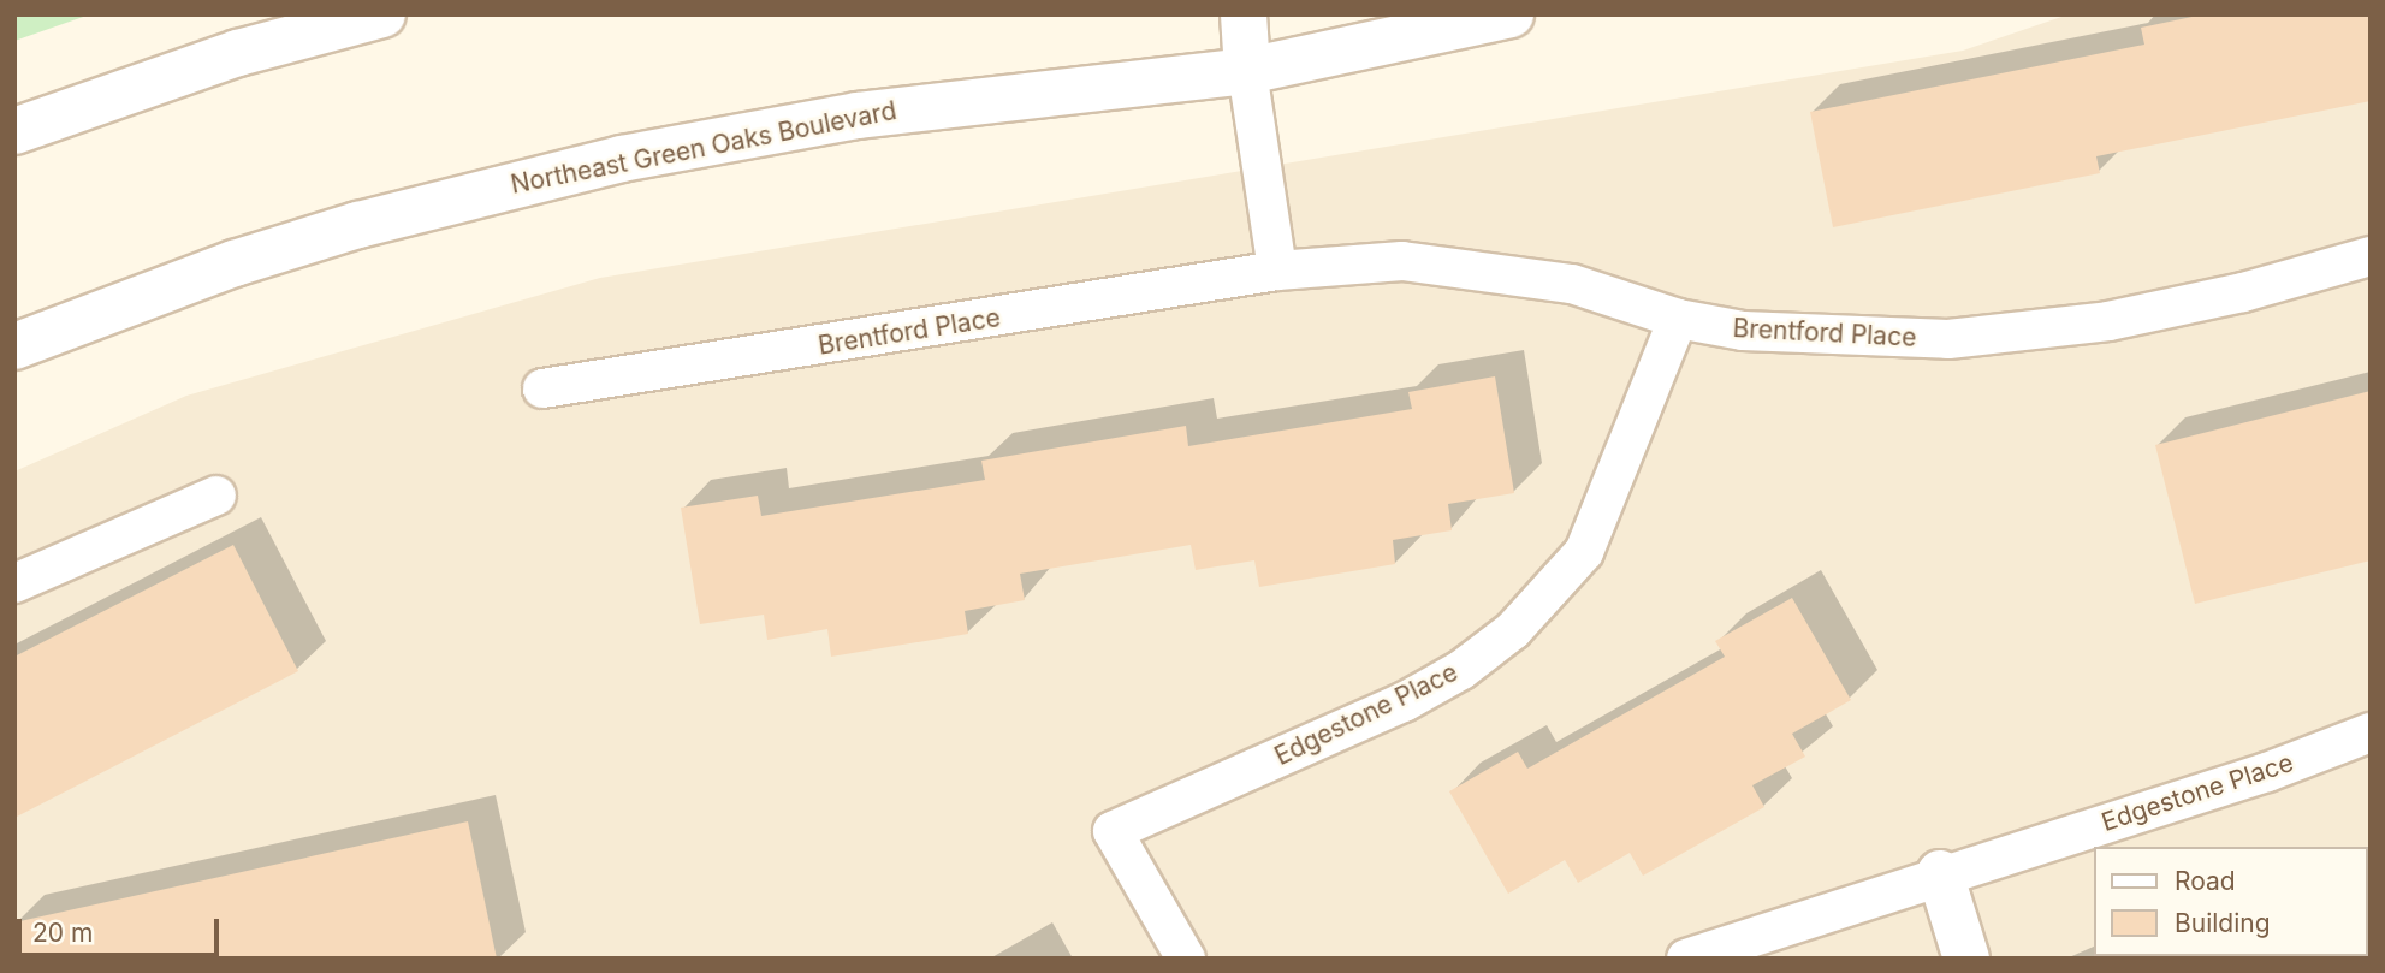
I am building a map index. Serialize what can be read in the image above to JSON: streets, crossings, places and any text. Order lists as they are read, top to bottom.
{
  "streets": {
    "main road": ["Northeast Green Oaks Boulevard"],
    "lane": ["Brentford Place", "Edgestone Place"]
  },
  "crossings": [
    ["Brentford Place", "Edgestone Place"]
  ],
  "legend": ["Road", "Building"],
  "scale_bar": "20 m"
}
